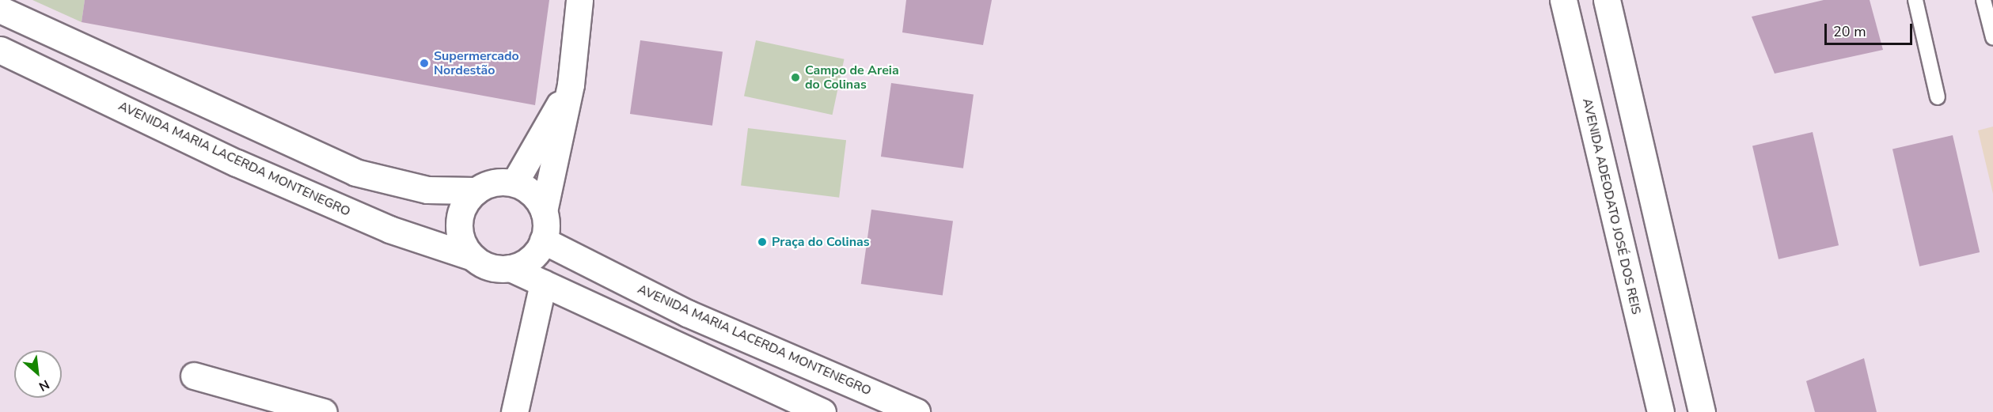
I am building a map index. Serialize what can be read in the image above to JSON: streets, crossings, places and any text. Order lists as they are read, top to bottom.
{
  "streets": {
    "main road": ["AVENIDA MARIA LACERDA MONTENEGRO", "AVENIDA ADEODATO JOSÉ DOS REIS"]
  },
  "places": ["Supermercado Nordestão", "Campo de Areia do Colinas", "Praça do Colinas"],
  "scale_bar": "20 m",
  "north": "bottom right"
}
